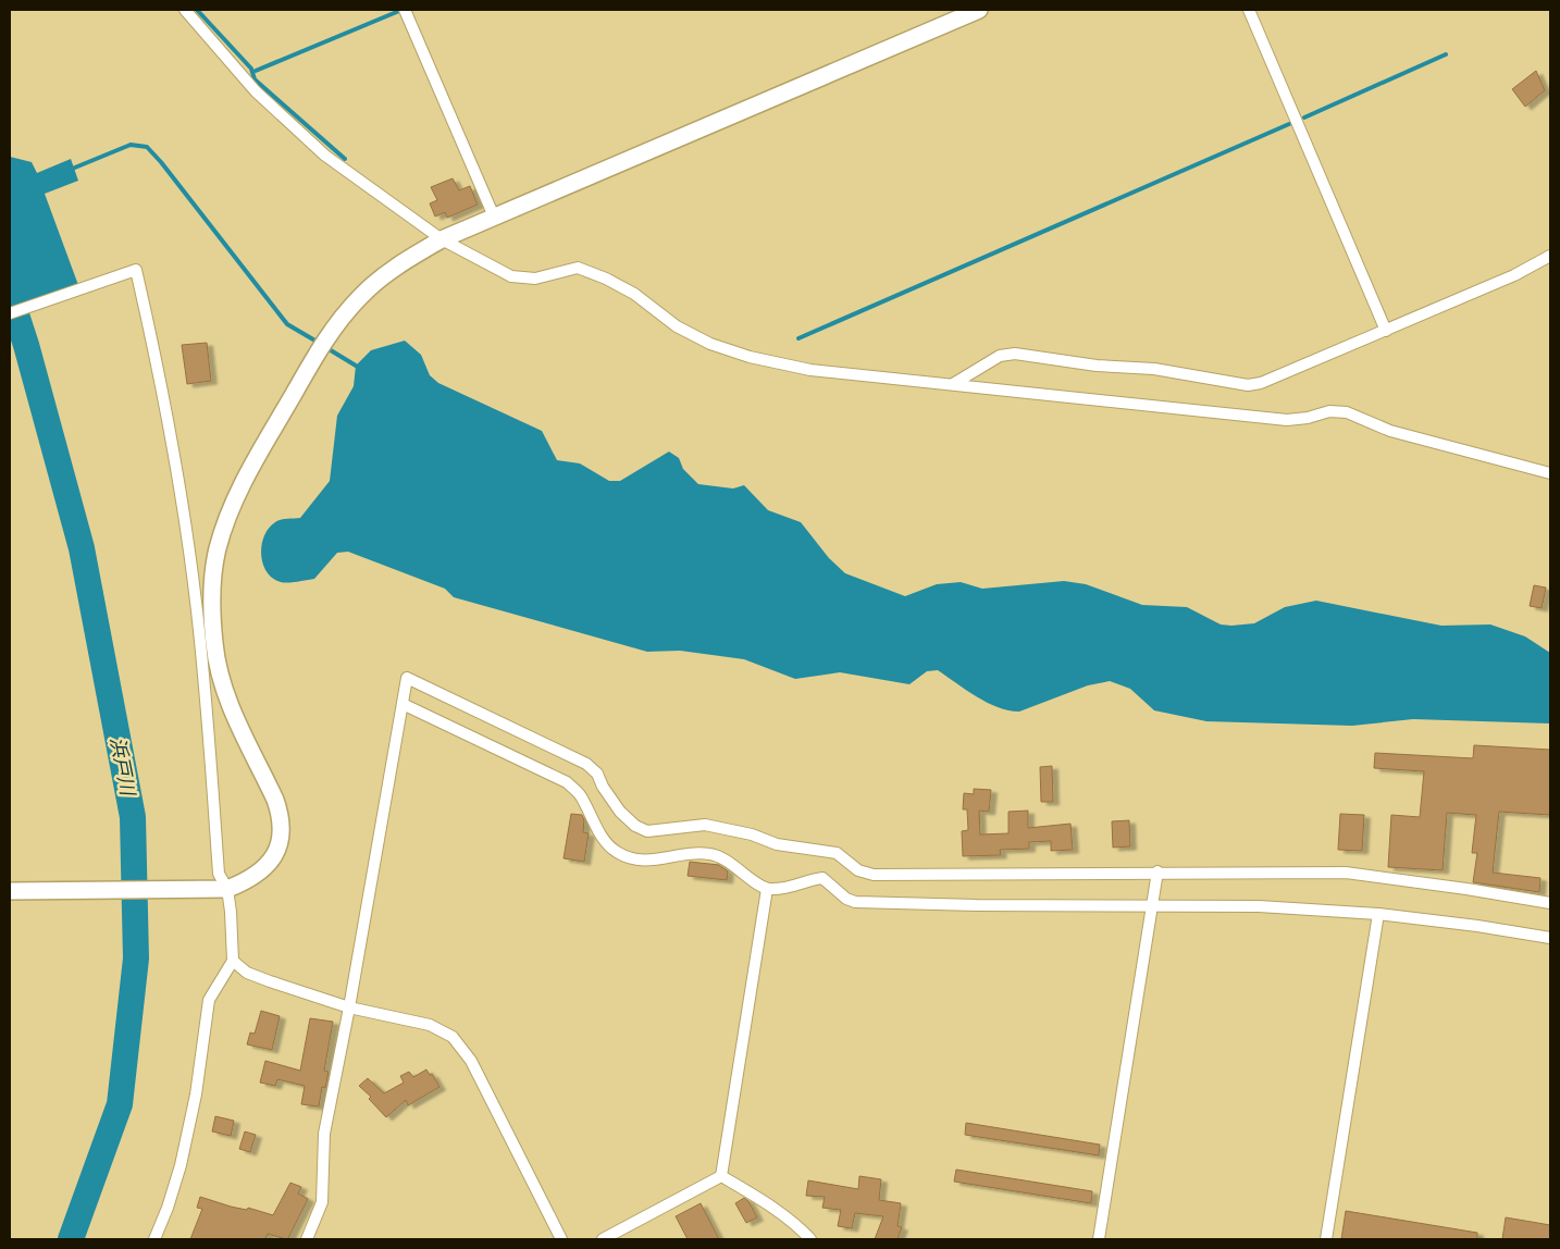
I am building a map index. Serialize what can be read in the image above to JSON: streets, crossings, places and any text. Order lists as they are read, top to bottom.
{
  "water": ["浜戸川"]
}
